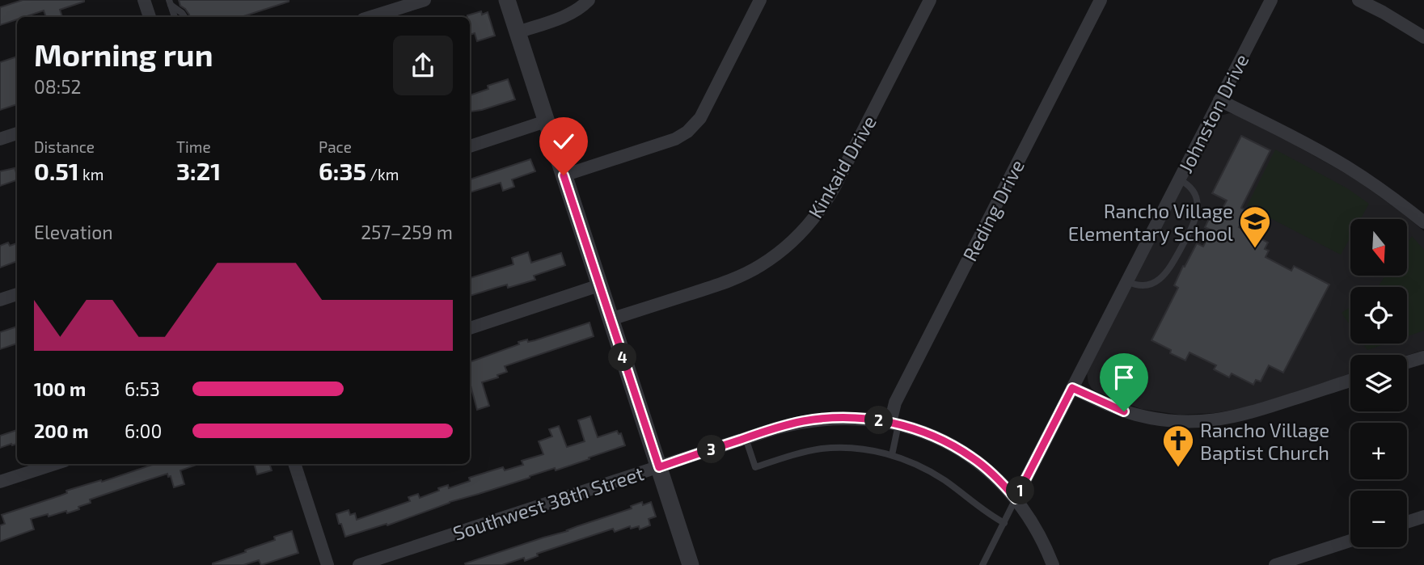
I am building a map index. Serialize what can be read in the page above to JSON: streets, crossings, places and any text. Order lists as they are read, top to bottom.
{
  "streets": {
    "street": [
      "Johnston Drive",
      "Kinkaid Drive",
      "Reding Drive",
      "Southwest 38th Street"
    ]
  },
  "crossings": [
    ["Johnston Drive", "Southwest 38th Street"],
    ["Reding Drive", "Southwest 38th Street"]
  ],
  "places": {
    "school or university": ["Rancho Village Elementary School"],
    "church": ["Rancho Village Baptist Church"]
  },
  "north": "bottom",
  "page": {
    "heading": ["Morning run", "08:52"],
    "stats": [
      ["Distance", "0.51 km"],
      ["Time", "3:21"],
      ["Pace", "6:35 /km"]
    ],
    "chart": ["Elevation", "257–259 m"],
    "map_buttons": ["+", "−"],
    "pins": [
      "4",
      "2",
      "3",
      "1"
    ],
    "list": [
      {
        "name": "100 m",
        "note": "6:53"
      },
      {
        "name": "200 m",
        "note": "6:00"
      }
    ]
  }
}
